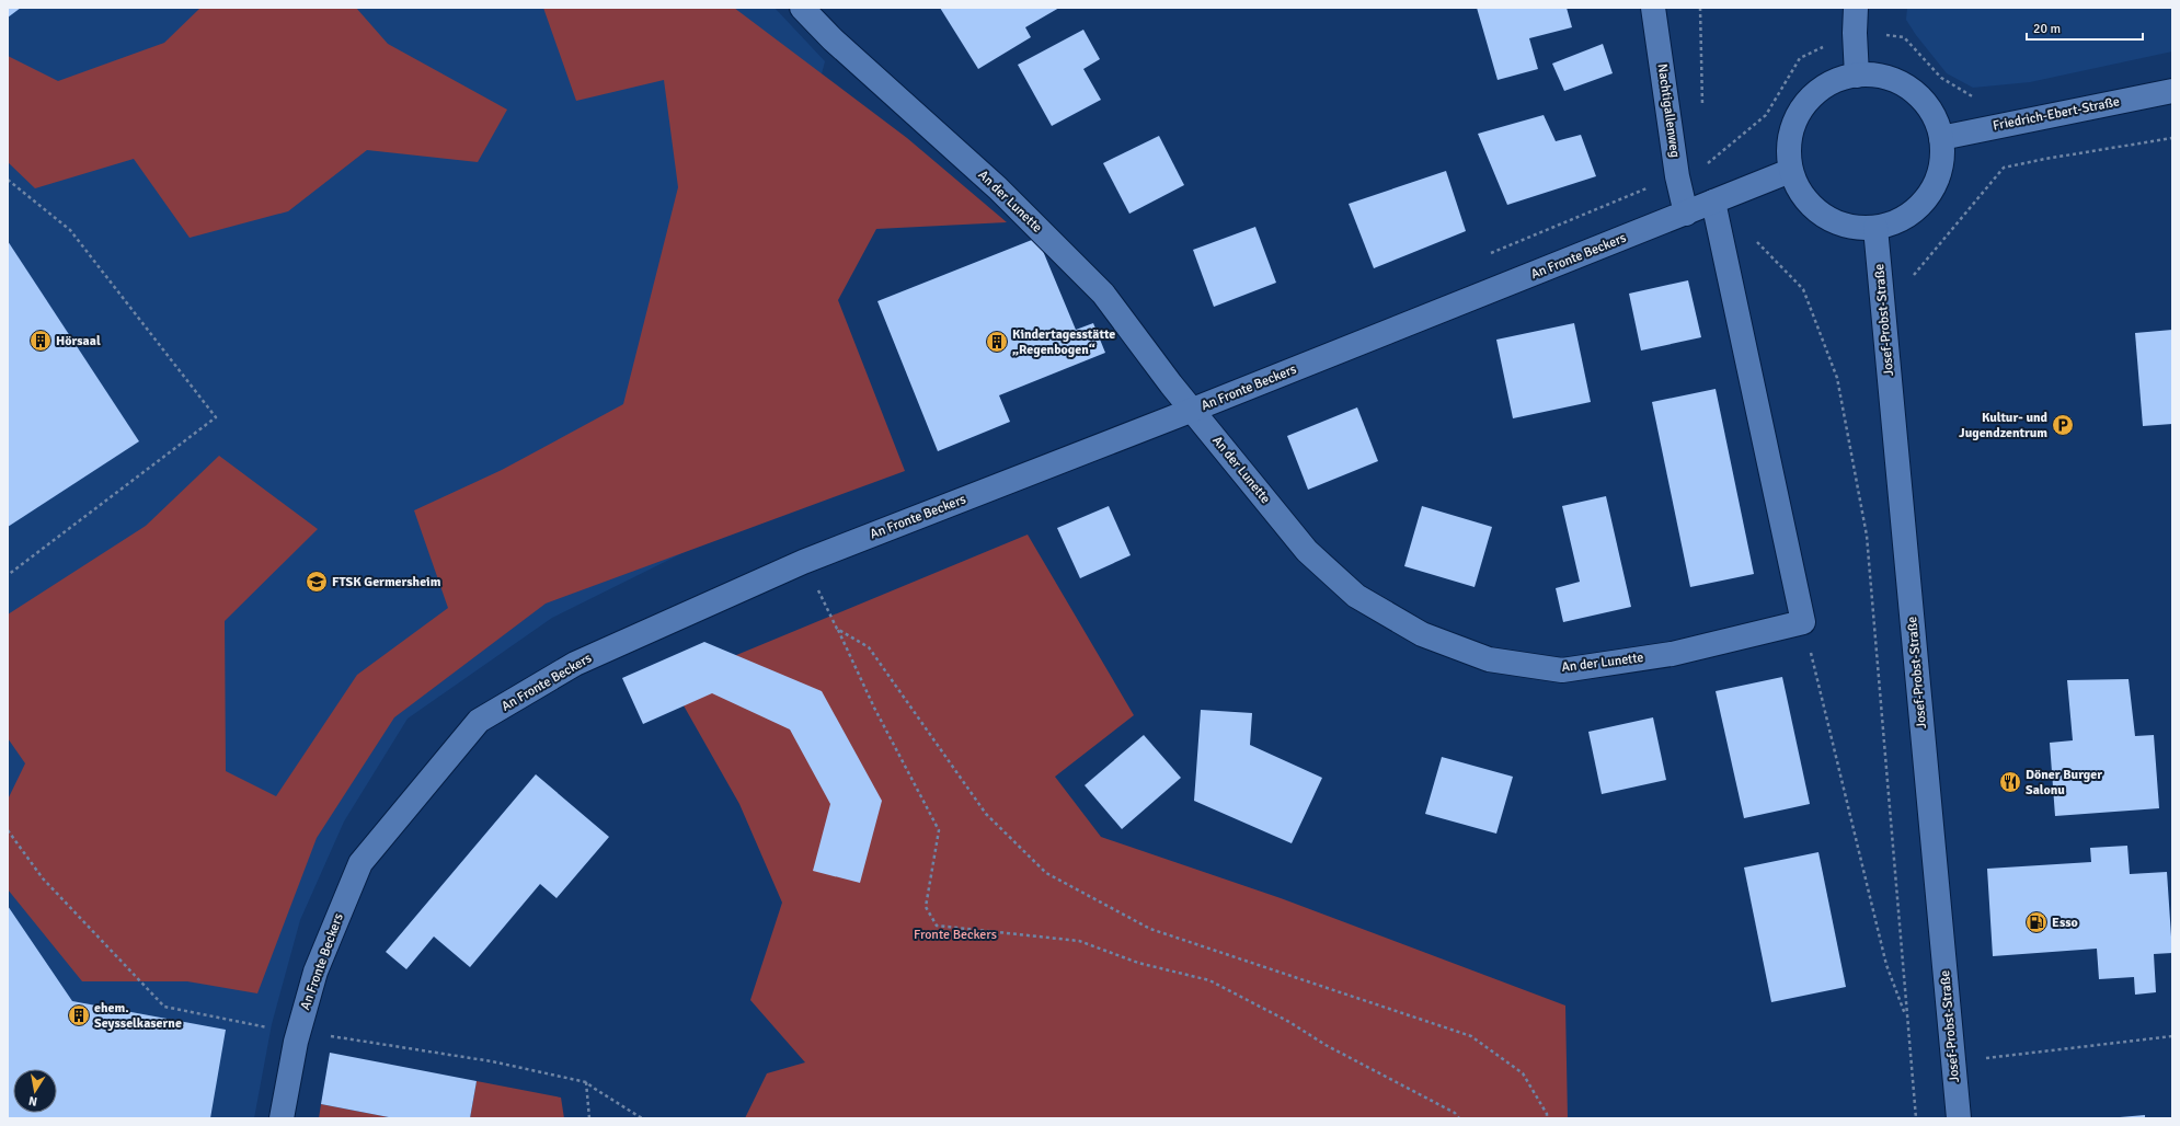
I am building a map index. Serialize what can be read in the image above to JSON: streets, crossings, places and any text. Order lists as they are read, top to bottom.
{
  "streets": {
    "street": [
      "Nachtigallenweg",
      "Friedrich-Ebert-Straße",
      "An der Lunette",
      "An Fronte Beckers",
      "Josef-Probst-Straße"
    ]
  },
  "crossings": [
    ["Nachtigallenweg", "An Fronte Beckers"],
    ["Friedrich-Ebert-Straße", "An Fronte Beckers"],
    ["Friedrich-Ebert-Straße", "Josef-Probst-Straße"],
    ["An der Lunette", "An Fronte Beckers"],
    ["An Fronte Beckers", "Josef-Probst-Straße"]
  ],
  "parks": ["Fronte Beckers"],
  "places": {
    "building": ["Hörsaal", "Kindertagesstätte „Regenbogen“", "ehem. Seysselkaserne"],
    "parking": ["Kultur- und Jugendzentrum"],
    "school or university": ["FTSK Germersheim"],
    "restaurant": ["Döner Burger Salonu"],
    "fuel station": ["Esso"]
  },
  "scale_bar": "20 m",
  "north": "bottom"
}
